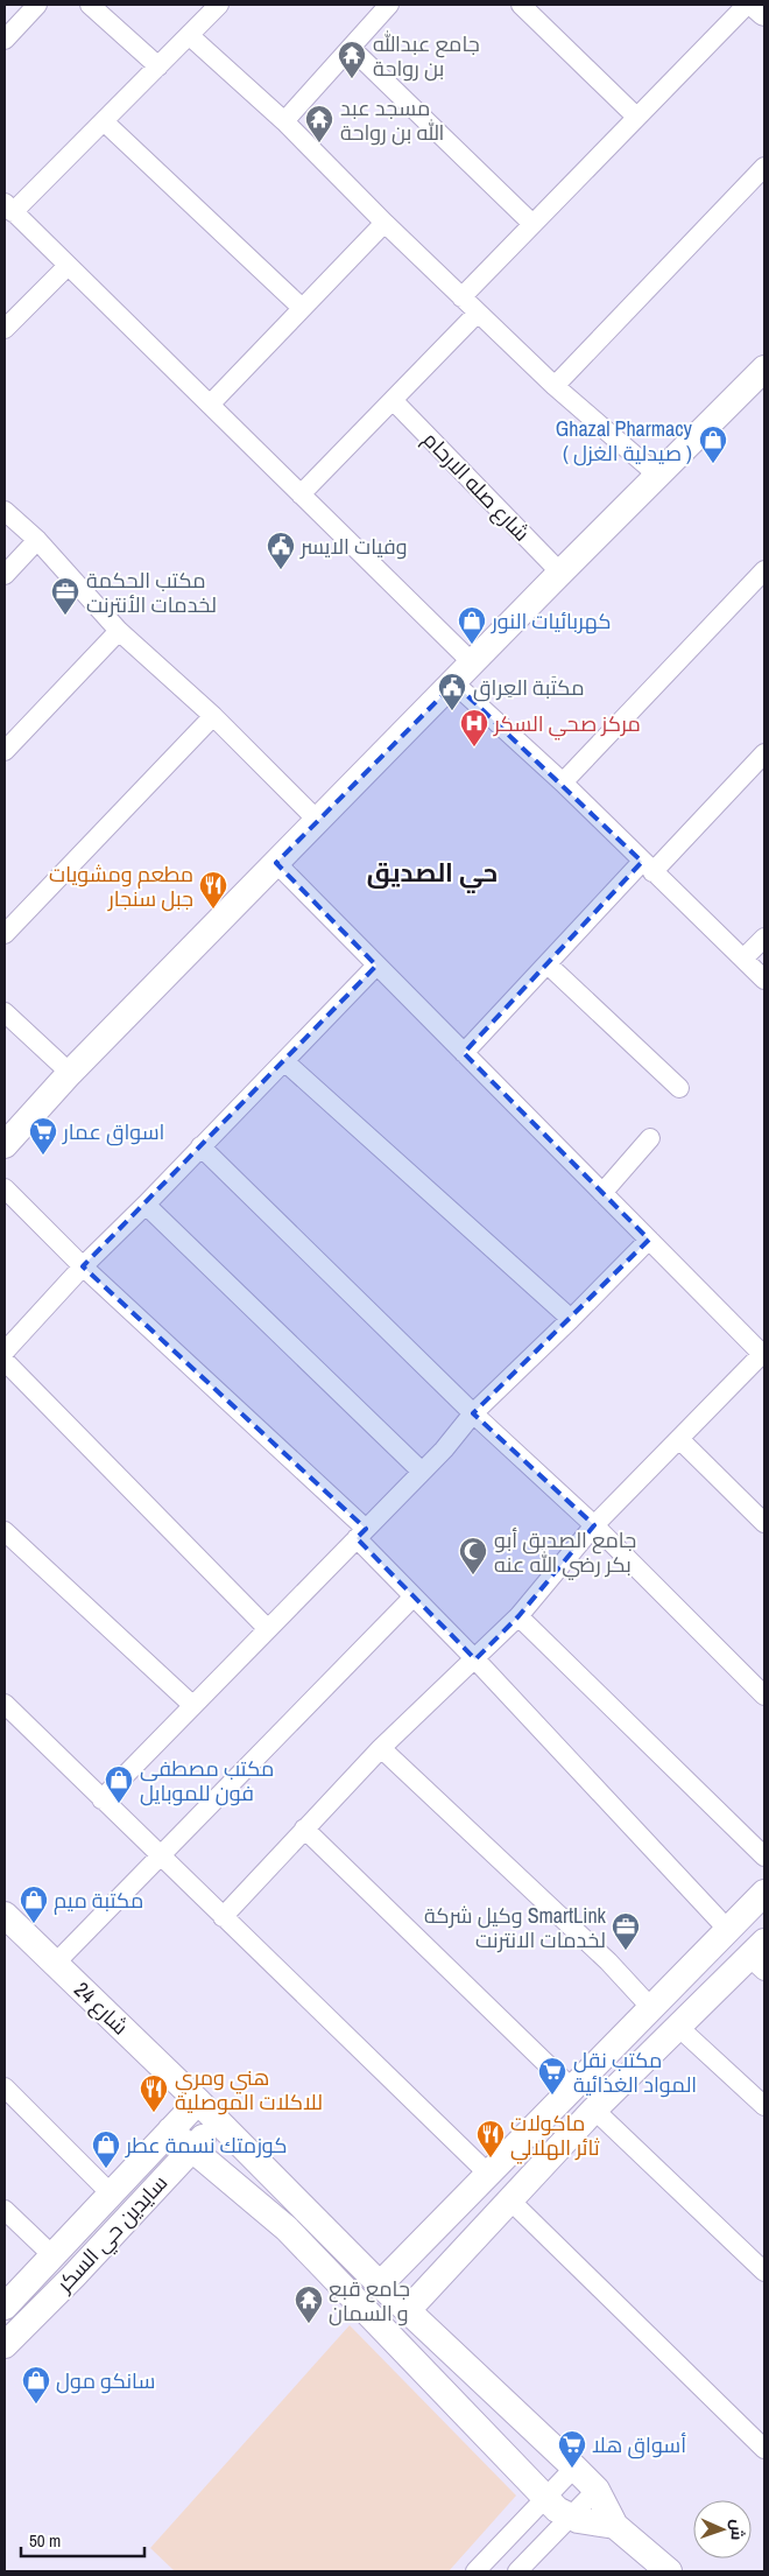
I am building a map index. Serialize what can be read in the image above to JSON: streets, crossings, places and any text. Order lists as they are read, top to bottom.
{
  "streets": {
    "street": ["شارع صله الارحام", "شارع 24", "سايدين حي السكر"]
  },
  "crossings": [
    ["شارع 24", "سايدين حي السكر"]
  ],
  "districts": ["حي الصديق"],
  "places": {
    "temple": ["جامع عبدالله بن رواحة", "مسجد عبد الله بن رواحة", "جامع قبع و السمان"],
    "shop": [
      "Ghazal Pharmacy ( صيدلية الغزل )",
      "كهربائيات النور",
      "مكتب مصطفى فون للموبايل",
      "مكتبة ميم",
      "كوزمتك نسمة عطر",
      "سانكو مول"
    ],
    "public building": ["وفيات الايسر", "مكتَبة العِراق"],
    "office": ["مكتب الحكمة لخدمات الأنترنت", "وكيل شركة SmartLink لخدمات الانترنت"],
    "hospital": ["مركز صحي السكر"],
    "restaurant": ["مطعم ومشويات جبل سنجار", "هني ومري للاكلات الموصلية", "ماكولات ثائر الهلالي"],
    "supermarket": ["اسواق عمار", "مكتب نقل المواد الغذائية", "أسواق هلا"],
    "mosque": ["جامع الصديق أبو بكر رضي الله عنه"]
  },
  "scale_bar": "50 m",
  "north": "right"
}
